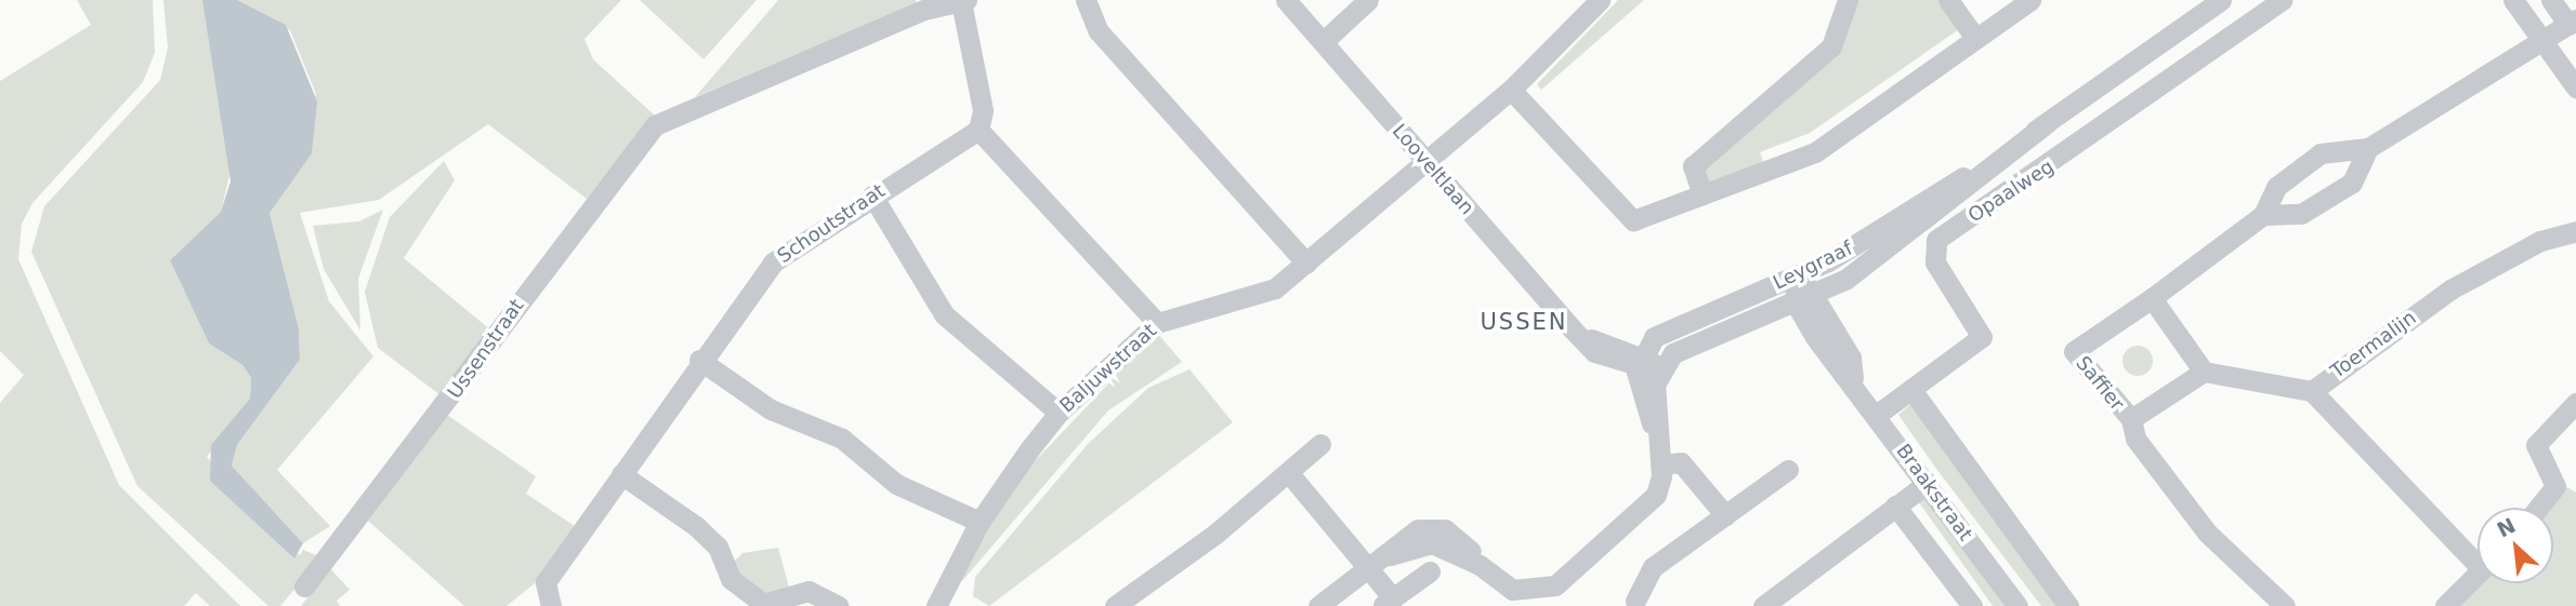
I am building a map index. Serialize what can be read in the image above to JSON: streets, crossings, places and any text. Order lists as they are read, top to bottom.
{
  "streets": {
    "street": [
      "Looveltlaan",
      "Opaalweg",
      "Schoutstraat",
      "Leygraaf",
      "Toermalijn",
      "Ussenstraat",
      "Baljuwstraat",
      "Saffier",
      "Braakstraat"
    ]
  },
  "crossings": [
    ["Looveltlaan", "Leygraaf"],
    ["Looveltlaan", "Baljuwstraat"],
    ["Opaalweg", "Braakstraat"],
    ["Leygraaf", "Braakstraat"]
  ],
  "districts": ["USSEN"],
  "north": "top left"
}
